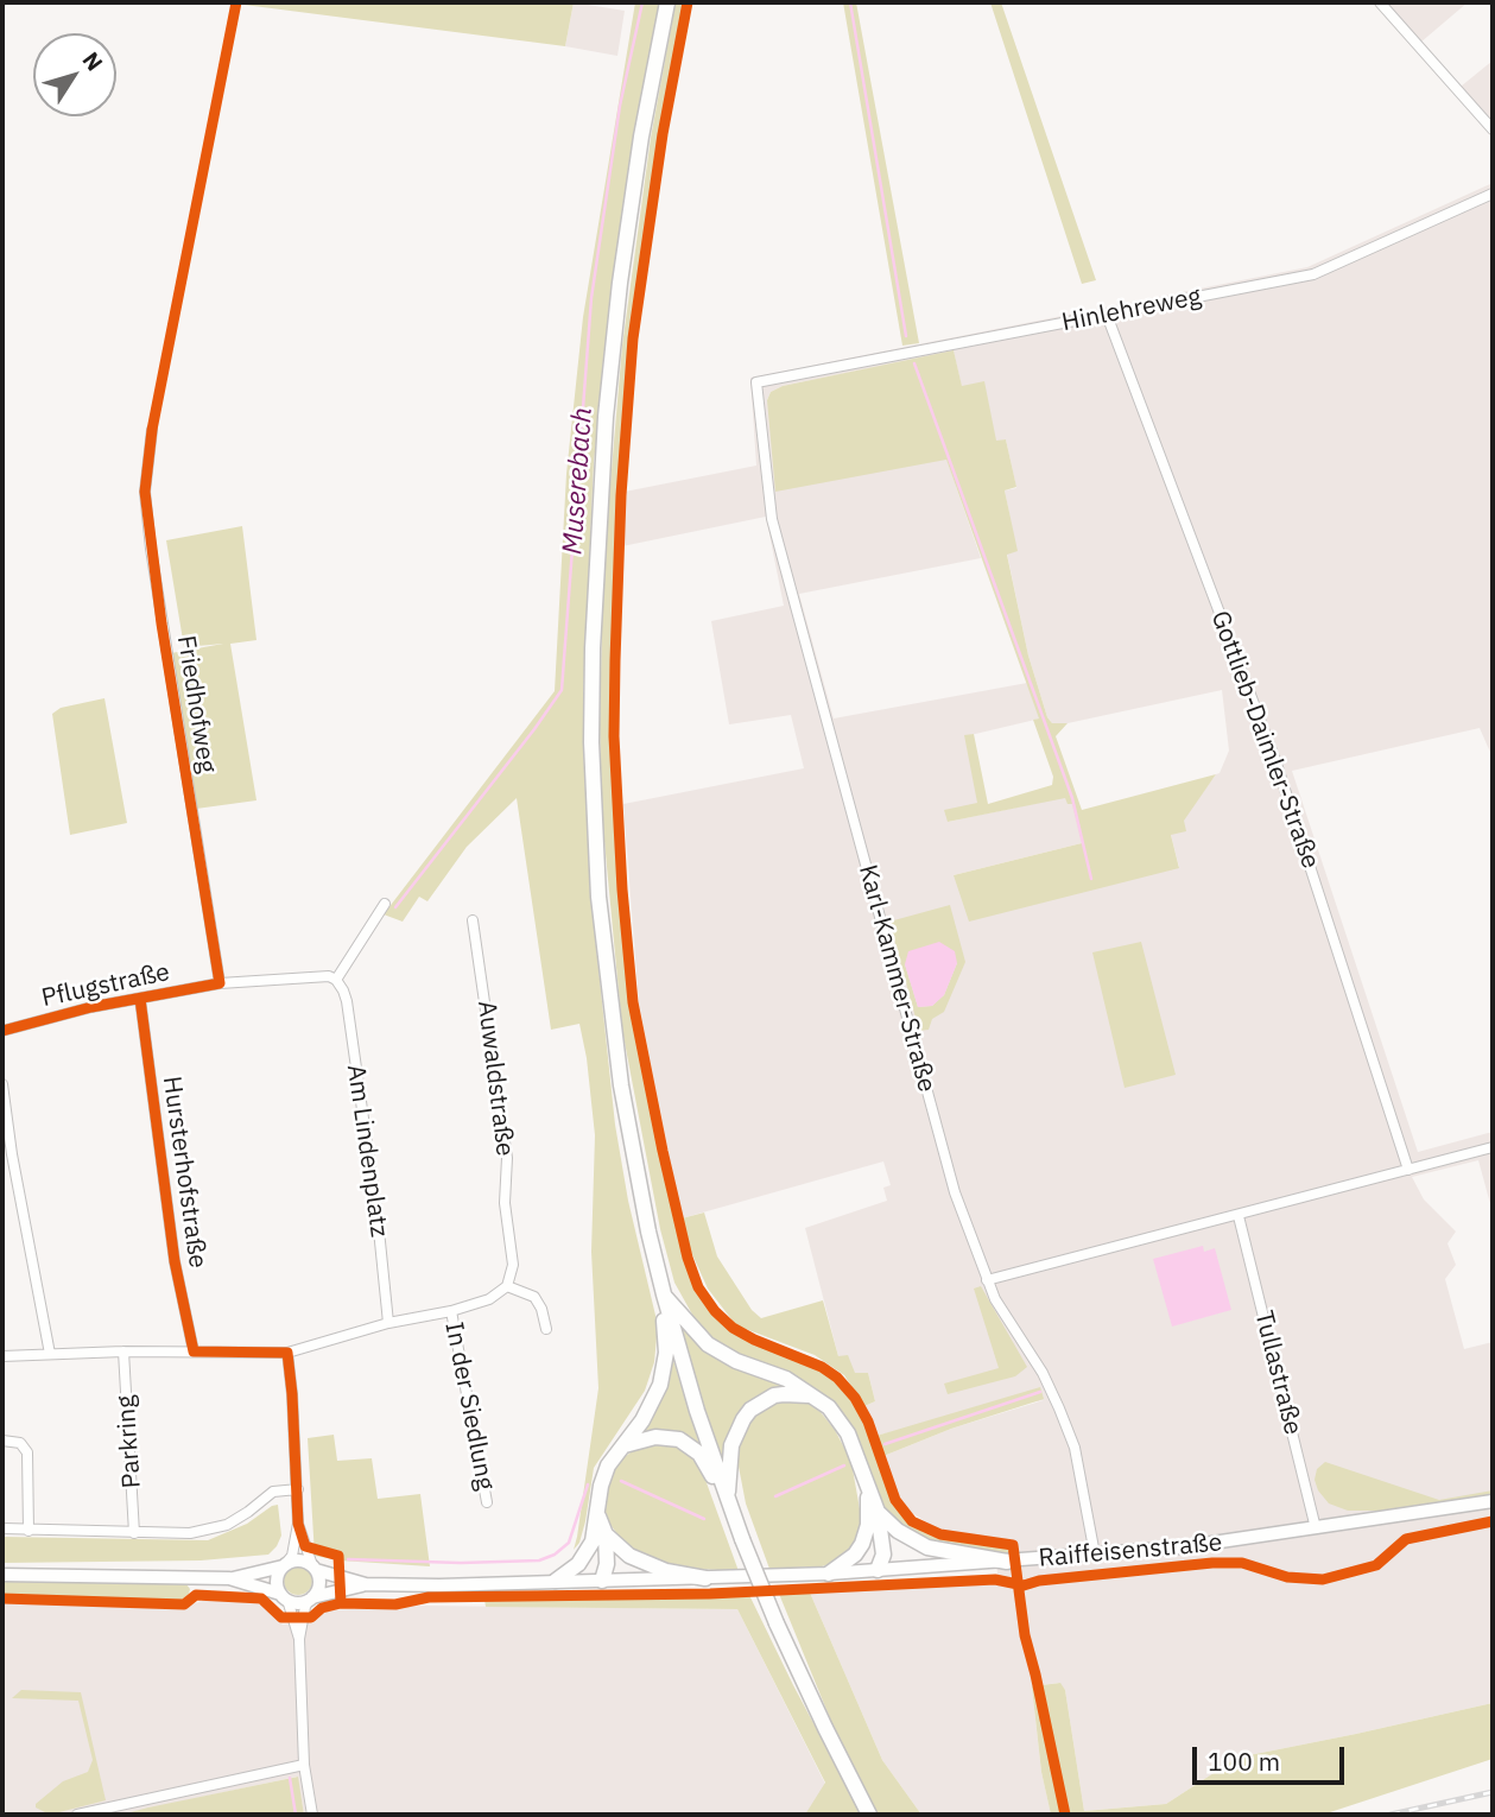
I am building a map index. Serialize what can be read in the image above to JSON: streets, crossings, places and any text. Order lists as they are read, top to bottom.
{
  "streets": {
    "street": [
      "Hinlehreweg",
      "Friedhofweg",
      "Gottlieb-Daimler-Straße",
      "Karl-Kammer-Straße",
      "Pflugstraße",
      "Auwaldstraße",
      "Am Lindenplatz",
      "Hursterhofstraße",
      "Tullastraße",
      "In der Siedlung",
      "Parkring",
      "Raiffeisenstraße"
    ]
  },
  "crossings": [
    ["Hinlehreweg", "Gottlieb-Daimler-Straße"],
    ["Hinlehreweg", "Karl-Kammer-Straße"],
    ["Friedhofweg", "Pflugstraße"],
    ["Karl-Kammer-Straße", "Raiffeisenstraße"],
    ["Pflugstraße", "Am Lindenplatz"],
    ["Pflugstraße", "Hursterhofstraße"],
    ["Tullastraße", "Raiffeisenstraße"]
  ],
  "water": ["Muserebach"],
  "scale_bar": "100 m",
  "north": "top right"
}
